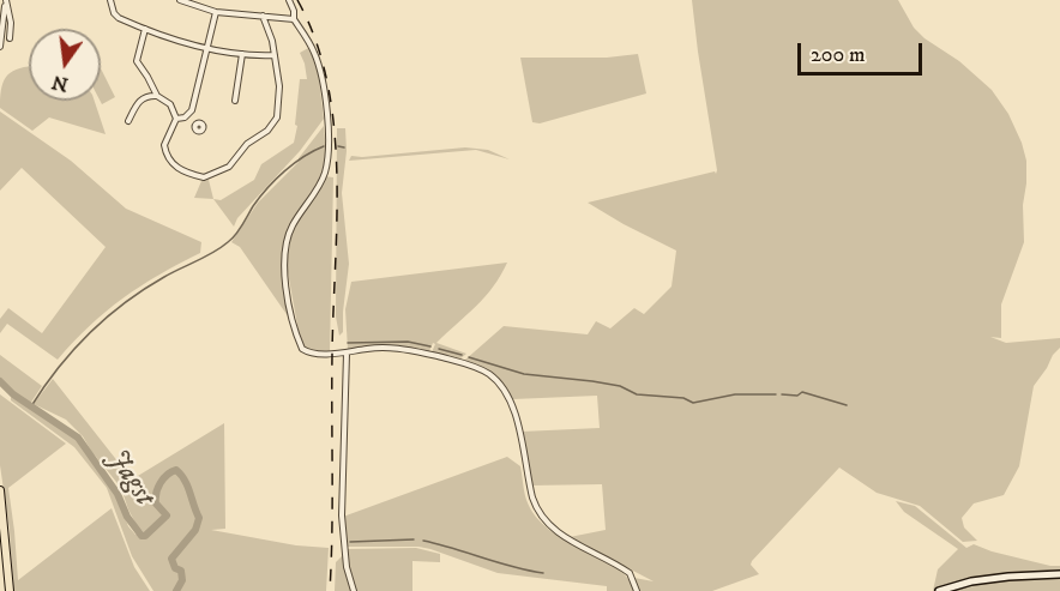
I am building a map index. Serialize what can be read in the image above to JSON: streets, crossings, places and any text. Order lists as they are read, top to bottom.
{
  "water": ["Jagst"],
  "scale_bar": "200 m",
  "north": "bottom"
}
